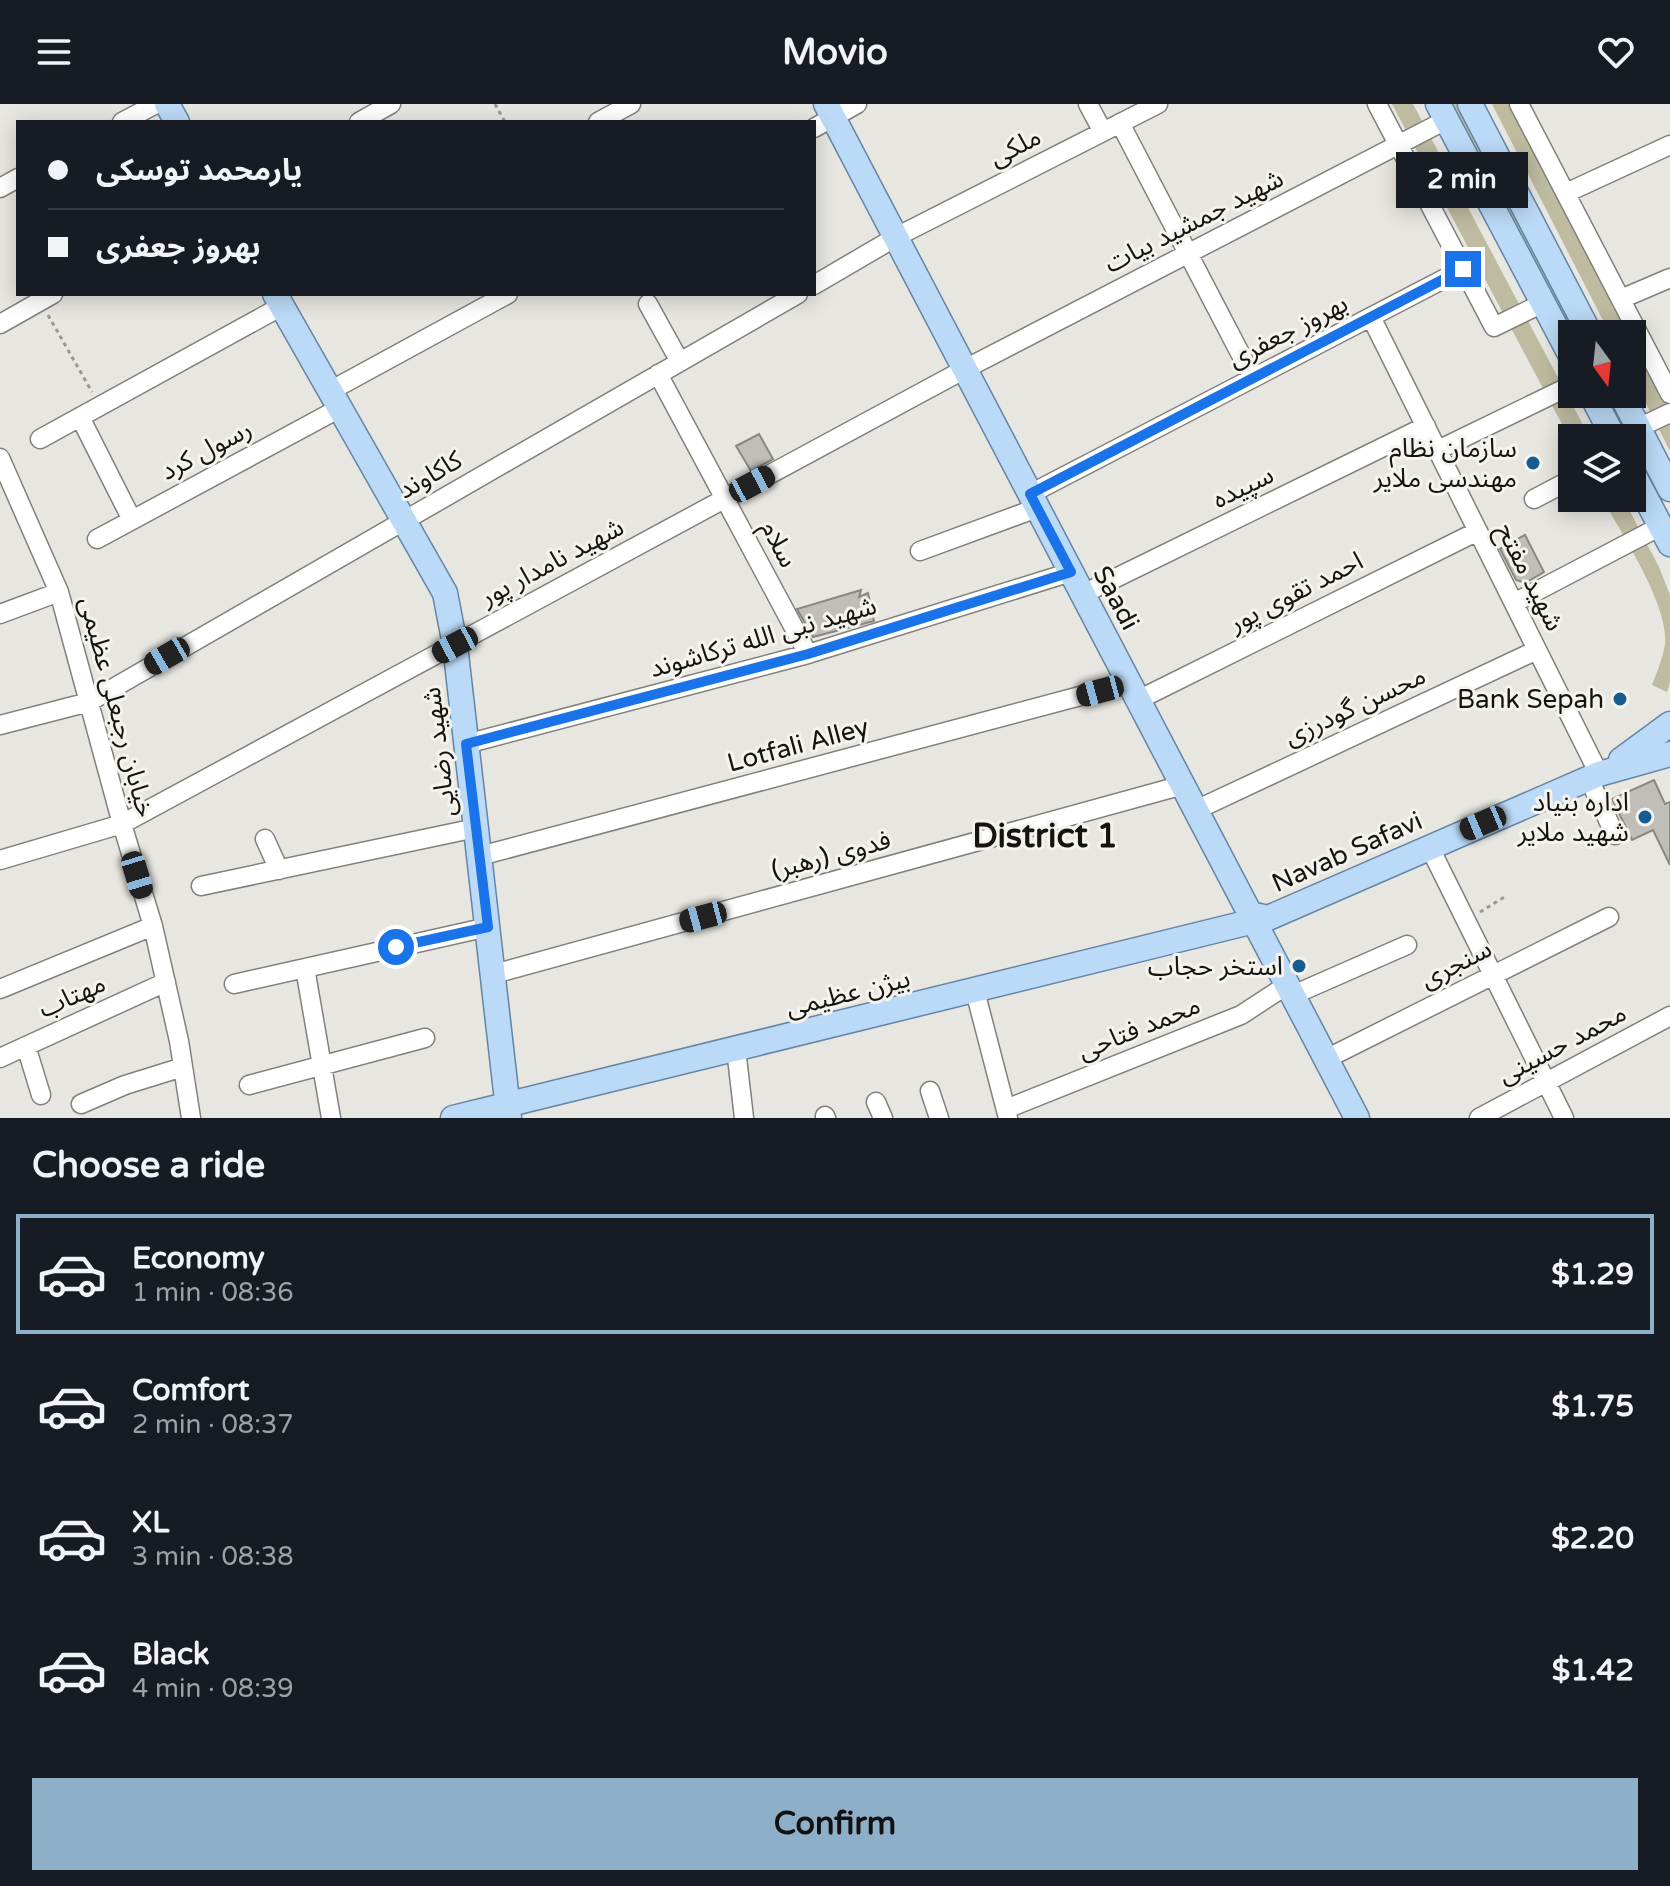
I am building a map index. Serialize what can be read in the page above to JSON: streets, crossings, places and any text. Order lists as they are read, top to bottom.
{
  "streets": {
    "main road": [
      "Saadi",
      "شهید رضایی",
      "Navab Safavi",
      "بیژن عظیمی"
    ],
    "street": [
      "ملکی",
      "شهید جمشید بیات",
      "بهروز جعفری",
      "رسول کرد",
      "کاکاوند",
      "سپیده",
      "سلام",
      "شهید نامدار پور",
      "شهید مفتح",
      "احمد تقوی پور",
      "شهید نبی الله ترکاشوند",
      "محسن گودرزی",
      "خیابان رجبعلی عظیمی",
      "Lotfali Alley",
      "فدوی (رهبر)",
      "سنجری",
      "مهتاب",
      "محمد فتاحی",
      "محمد حسینی"
    ]
  },
  "crossings": [
    ["ملکی", "Saadi"],
    ["شهید جمشید بیات", "شهید نامدار پور"],
    ["شهید جمشید بیات", "Saadi"],
    ["بهروز جعفری", "شهید مفتح"],
    ["بهروز جعفری", "Saadi"],
    ["رسول کرد", "شهید رضایی"],
    ["کاکاوند", "سلام"],
    ["کاکاوند", "خیابان رجبعلی عظیمی"],
    ["کاکاوند", "شهید رضایی"],
    ["سپیده", "شهید مفتح"],
    ["سپیده", "Saadi"],
    ["سپیده", "شهید نبی الله ترکاشوند"],
    ["سلام", "شهید نامدار پور"],
    ["سلام", "شهید نبی الله ترکاشوند"],
    ["شهید نامدار پور", "Saadi"],
    ["شهید نامدار پور", "خیابان رجبعلی عظیمی"],
    ["شهید نامدار پور", "شهید رضایی"],
    ["شهید مفتح", "احمد تقوی پور"],
    ["شهید مفتح", "محسن گودرزی"],
    ["شهید مفتح", "Navab Safavi"],
    ["احمد تقوی پور", "Saadi"],
    ["احمد تقوی پور", "Lotfali Alley"],
    ["Saadi", "شهید نبی الله ترکاشوند"],
    ["Saadi", "محسن گودرزی"],
    ["Saadi", "Lotfali Alley"],
    ["Saadi", "Navab Safavi"],
    ["Saadi", "فدوی (رهبر)"],
    ["Saadi", "سنجری"],
    ["Saadi", "بیژن عظیمی"],
    ["Saadi", "محمد فتاحی"],
    ["شهید نبی الله ترکاشوند", "شهید رضایی"],
    ["خیابان رجبعلی عظیمی", "مهتاب"],
    ["Lotfali Alley", "شهید رضایی"],
    ["شهید رضایی", "فدوی (رهبر)"],
    ["شهید رضایی", "بیژن عظیمی"],
    ["Navab Safavi", "بیژن عظیمی"]
  ],
  "districts": ["District 1"],
  "places": [
    "سازمان نظام مهندسی ملایر",
    "Bank Sepah",
    "اداره بنیاد شهید ملایر",
    "استخر حجاب"
  ],
  "north": "bottom",
  "page": {
    "header": "Movio",
    "banner": ["یارمحمد توسکی", "بهروز جعفری"],
    "bubble": "2 min",
    "heading": "Choose a ride",
    "list": [
      {
        "name": "Economy",
        "note": "1 min · 08:36",
        "value": "$1.29"
      },
      {
        "name": "Comfort",
        "note": "2 min · 08:37",
        "value": "$1.75"
      },
      {
        "name": "XL",
        "note": "3 min · 08:38",
        "value": "$2.20"
      },
      {
        "name": "Black",
        "note": "4 min · 08:39",
        "value": "$1.42"
      }
    ],
    "buttons": "Confirm"
  }
}
